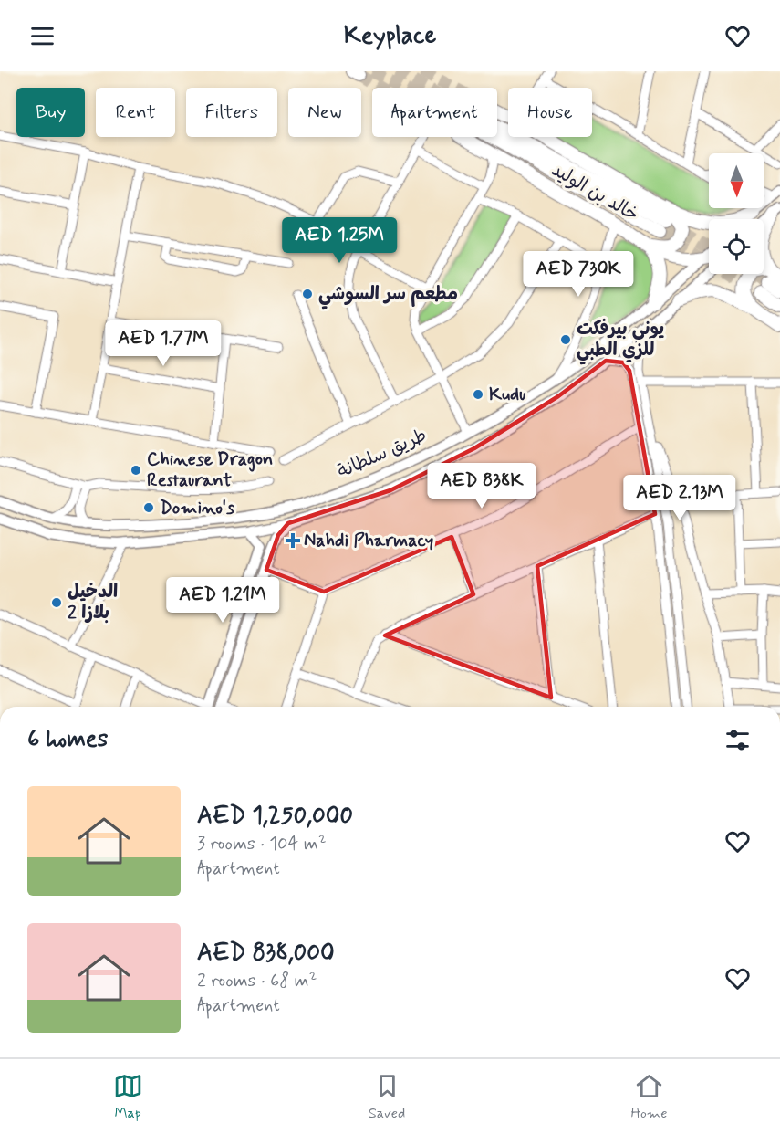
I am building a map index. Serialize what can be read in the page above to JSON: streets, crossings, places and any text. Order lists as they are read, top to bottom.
{
  "streets": {
    "highway": ["خالد بن الوليد"],
    "main road": ["طريق سلطانة"]
  },
  "crossings": [
    ["خالد بن الوليد", "طريق سلطانة"]
  ],
  "places": {
    "other": [
      "مطعم سر السوشي",
      "يوني بيرفكت للزي الطبي",
      "Kudu",
      "Chinese Dragon Restaurant",
      "Domino's",
      "الدخیل بلازا 2"
    ],
    "health": ["Nahdi Pharmacy"]
  },
  "north": "bottom",
  "page": {
    "header": "Keyplace",
    "chip": [
      "Buy",
      "Rent",
      "Filters",
      "New",
      "Apartment",
      "House"
    ],
    "price": [
      "AED 1.25M",
      "AED 730K",
      "AED 1.77M",
      "AED 838K",
      "AED 2.13M",
      "AED 1.21M"
    ],
    "heading": "6 homes",
    "list": [
      {
        "name": "AED 1,250,000",
        "note": "3 rooms · 104 m² · Apartment"
      },
      {
        "name": "AED 838,000",
        "note": "2 rooms · 68 m² · Apartment"
      }
    ],
    "tabs": ["Map", "Saved", "Home"]
  }
}
